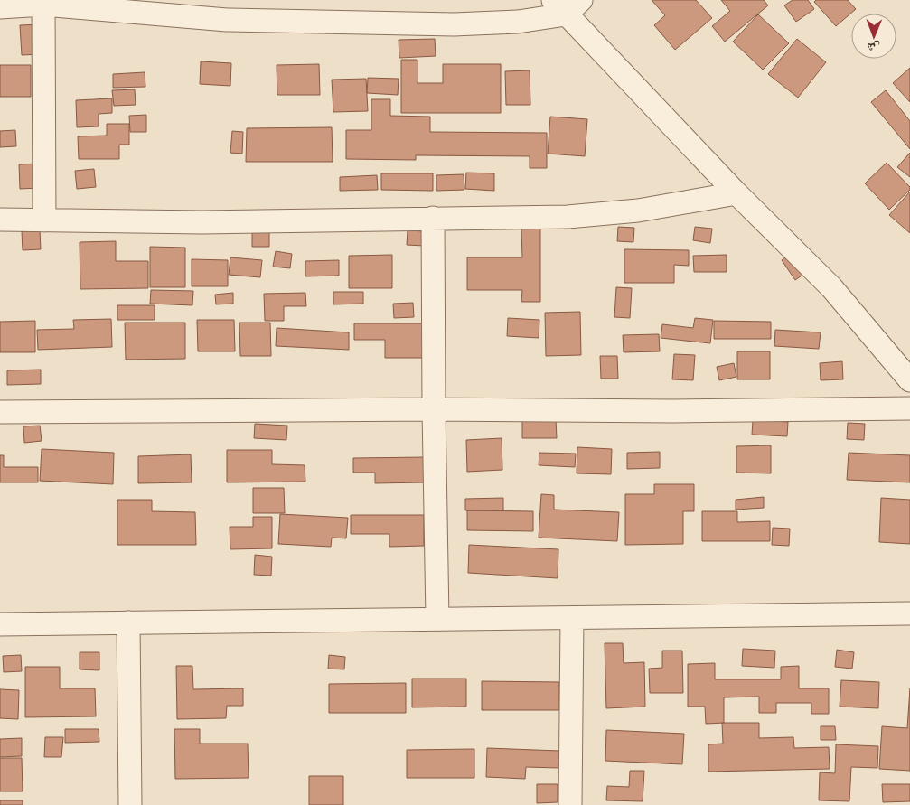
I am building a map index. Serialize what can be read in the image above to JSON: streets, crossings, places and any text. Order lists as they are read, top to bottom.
{
  "north": "bottom"
}
